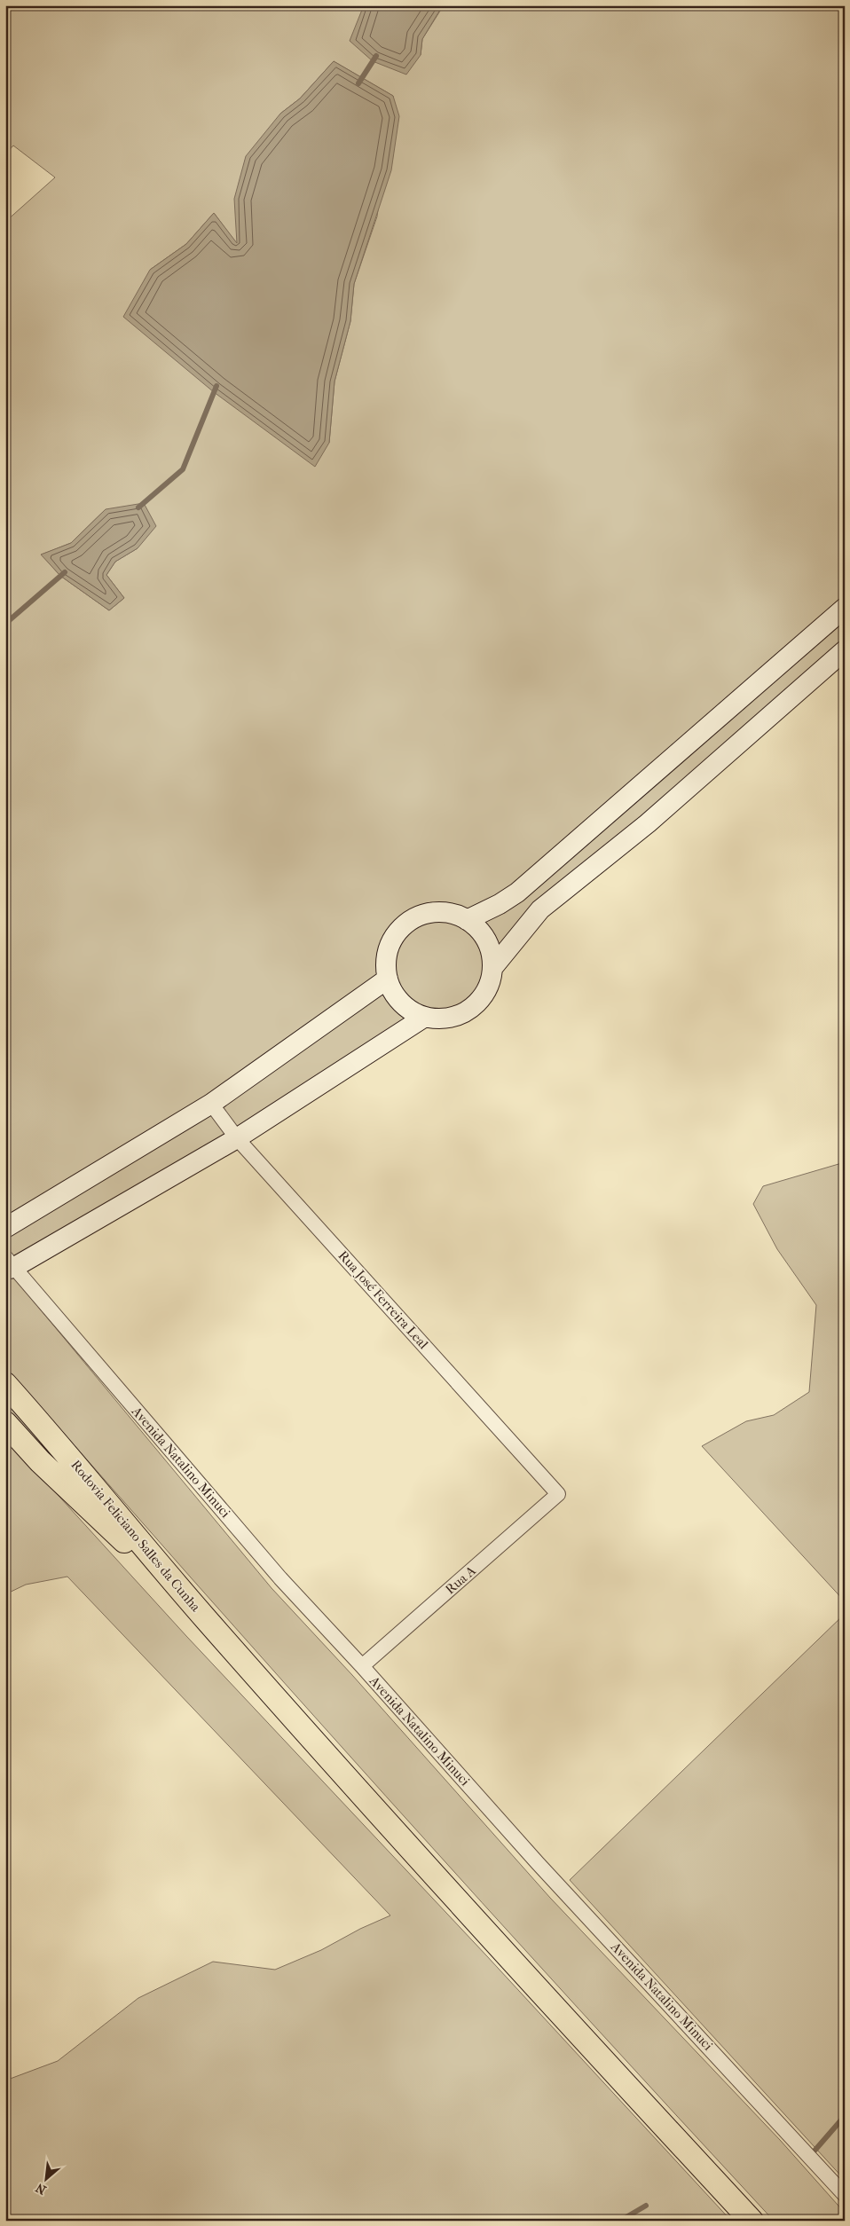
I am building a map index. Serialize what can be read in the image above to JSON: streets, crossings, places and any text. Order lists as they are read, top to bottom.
{
  "streets": {
    "main road": ["Rodovia Feliciano Salles da Cunha"],
    "street": ["Rua José Ferreira Leal", "Avenida Natalino Minuci", "Rua A"]
  },
  "crossings": [
    ["Rua José Ferreira Leal", "Rua A"],
    ["Avenida Natalino Minuci", "Rua A"]
  ],
  "north": "bottom left"
}
